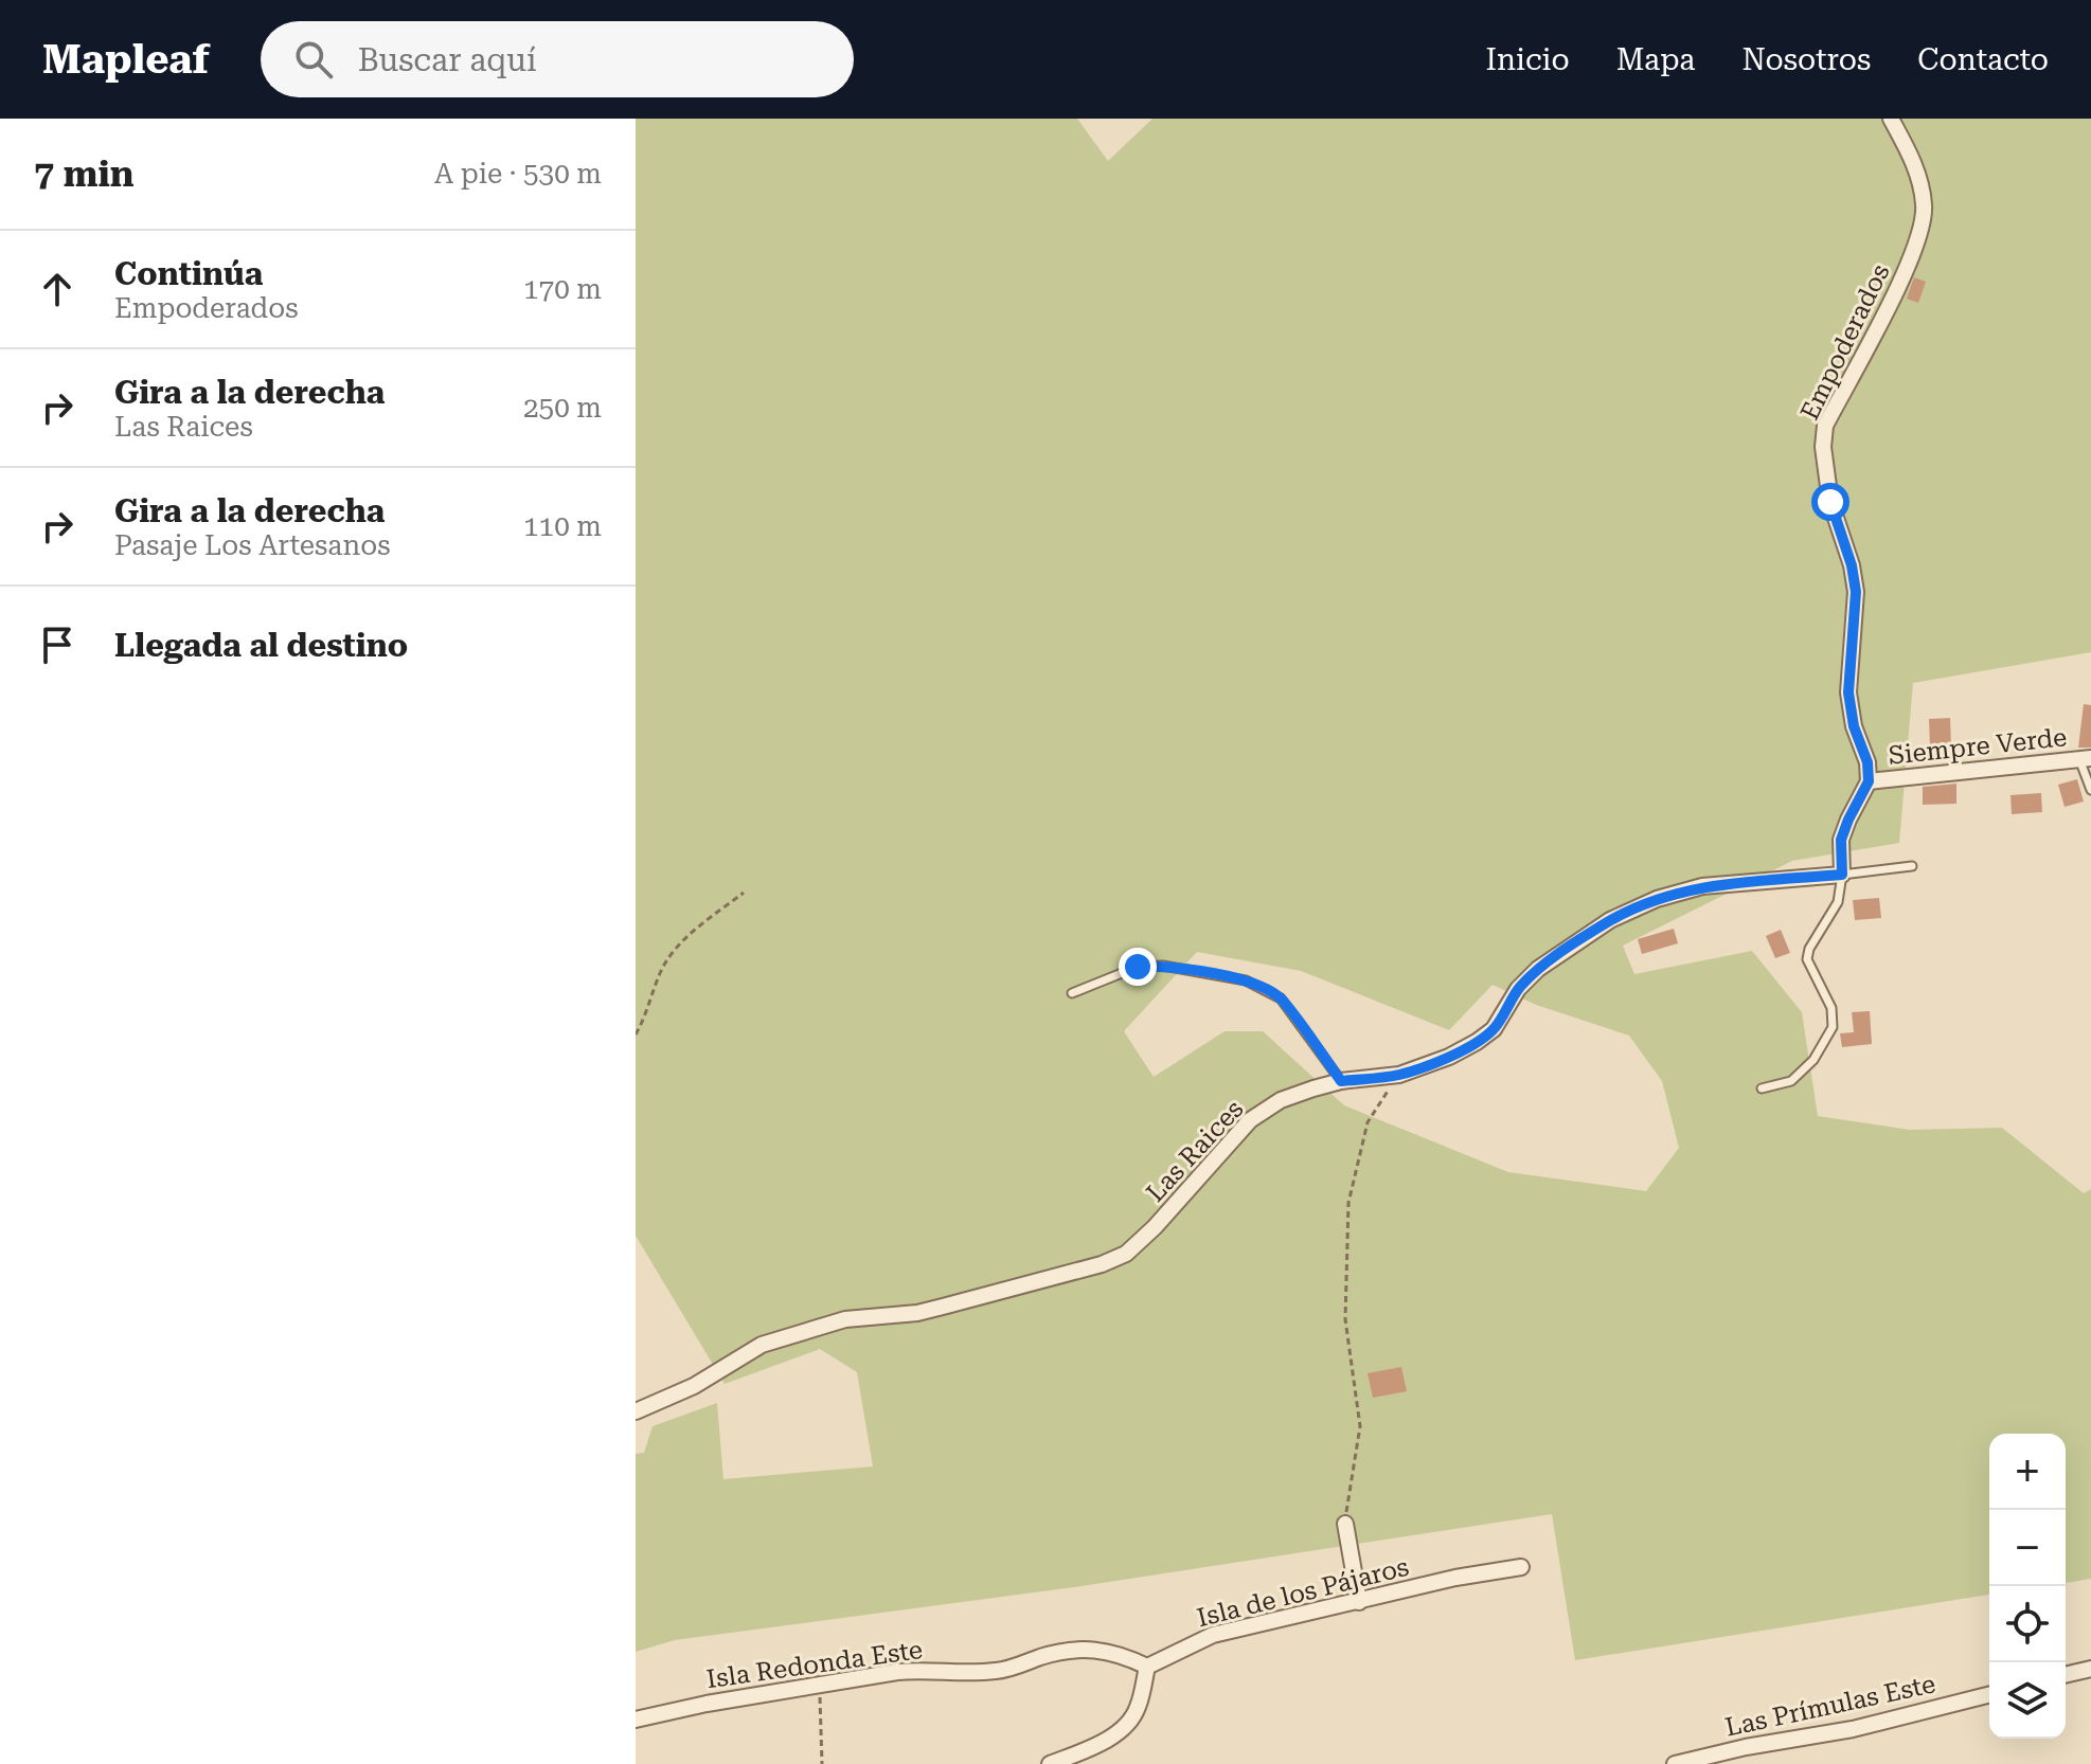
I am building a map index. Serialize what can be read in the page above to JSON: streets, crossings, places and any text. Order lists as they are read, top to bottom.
{
  "streets": {
    "street": [
      "Empoderados",
      "Siempre Verde",
      "Las Raices",
      "Isla de los Pájaros",
      "Isla Redonda Este",
      "Las Prímulas Este"
    ]
  },
  "crossings": [
    ["Empoderados", "Siempre Verde"],
    ["Isla de los Pájaros", "Isla Redonda Este"]
  ],
  "page": {
    "header": "Mapleaf",
    "search": "Buscar aquí",
    "nav": [
      "Inicio",
      "Mapa",
      "Nosotros",
      "Contacto"
    ],
    "heading": ["7 min", "A pie · 530 m"],
    "list": [
      ["Continúa", "Empoderados", "170 m"],
      ["Gira a la derecha", "Las Raices", "250 m"],
      ["Gira a la derecha", "Pasaje Los Artesanos", "110 m"],
      "Llegada al destino"
    ],
    "map_buttons": ["+", "−"]
  }
}
